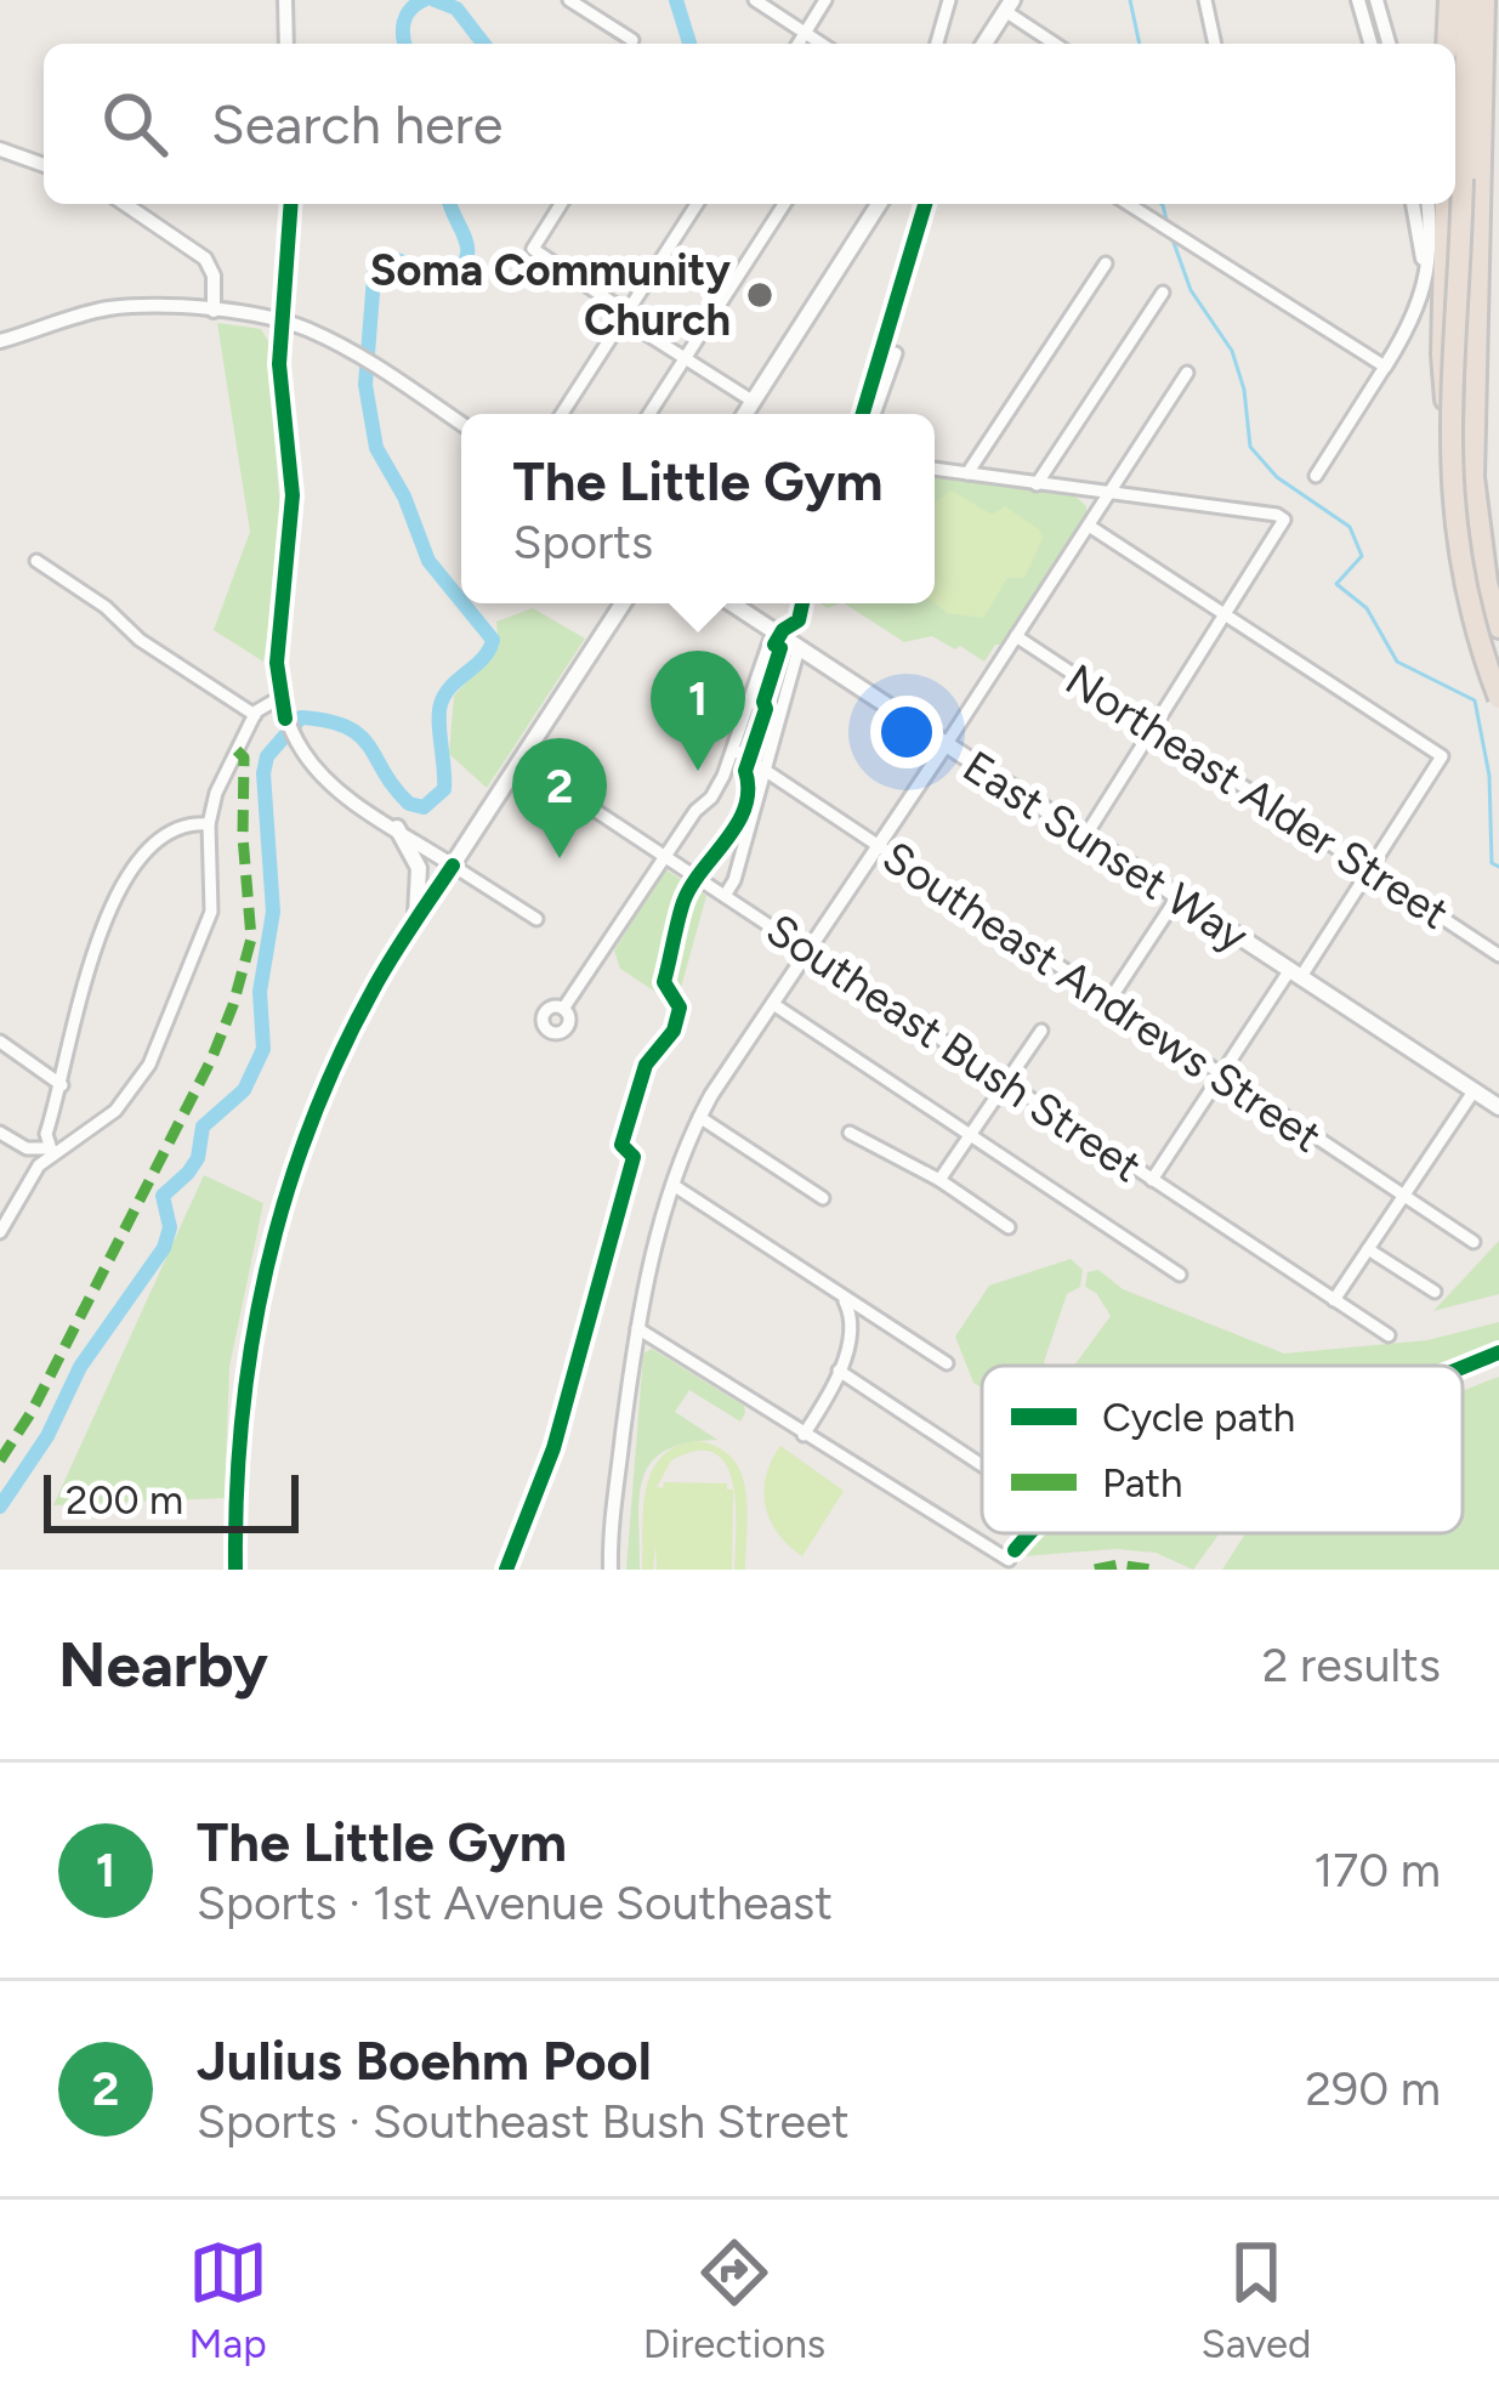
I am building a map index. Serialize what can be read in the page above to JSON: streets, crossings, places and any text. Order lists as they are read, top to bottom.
{
  "streets": {
    "main road": ["East Sunset Way"],
    "street": ["Northeast Alder Street", "Southeast Andrews Street", "Southeast Bush Street"]
  },
  "places": ["Soma Community Church"],
  "legend": ["Cycle path", "Path"],
  "scale_bar": "200 m",
  "page": {
    "search": "Search here",
    "popup": ["The Little Gym", "Sports"],
    "pins": ["1", "2"],
    "scale": "200 m",
    "heading": ["Nearby", "2 results"],
    "list": [
      {
        "mark": "1",
        "name": "The Little Gym",
        "note": "Sports · 1st Avenue Southeast",
        "value": "170 m"
      },
      {
        "mark": "2",
        "name": "Julius Boehm Pool",
        "note": "Sports · Southeast Bush Street",
        "value": "290 m"
      }
    ],
    "nav": ["Map", "Directions", "Saved"]
  }
}
